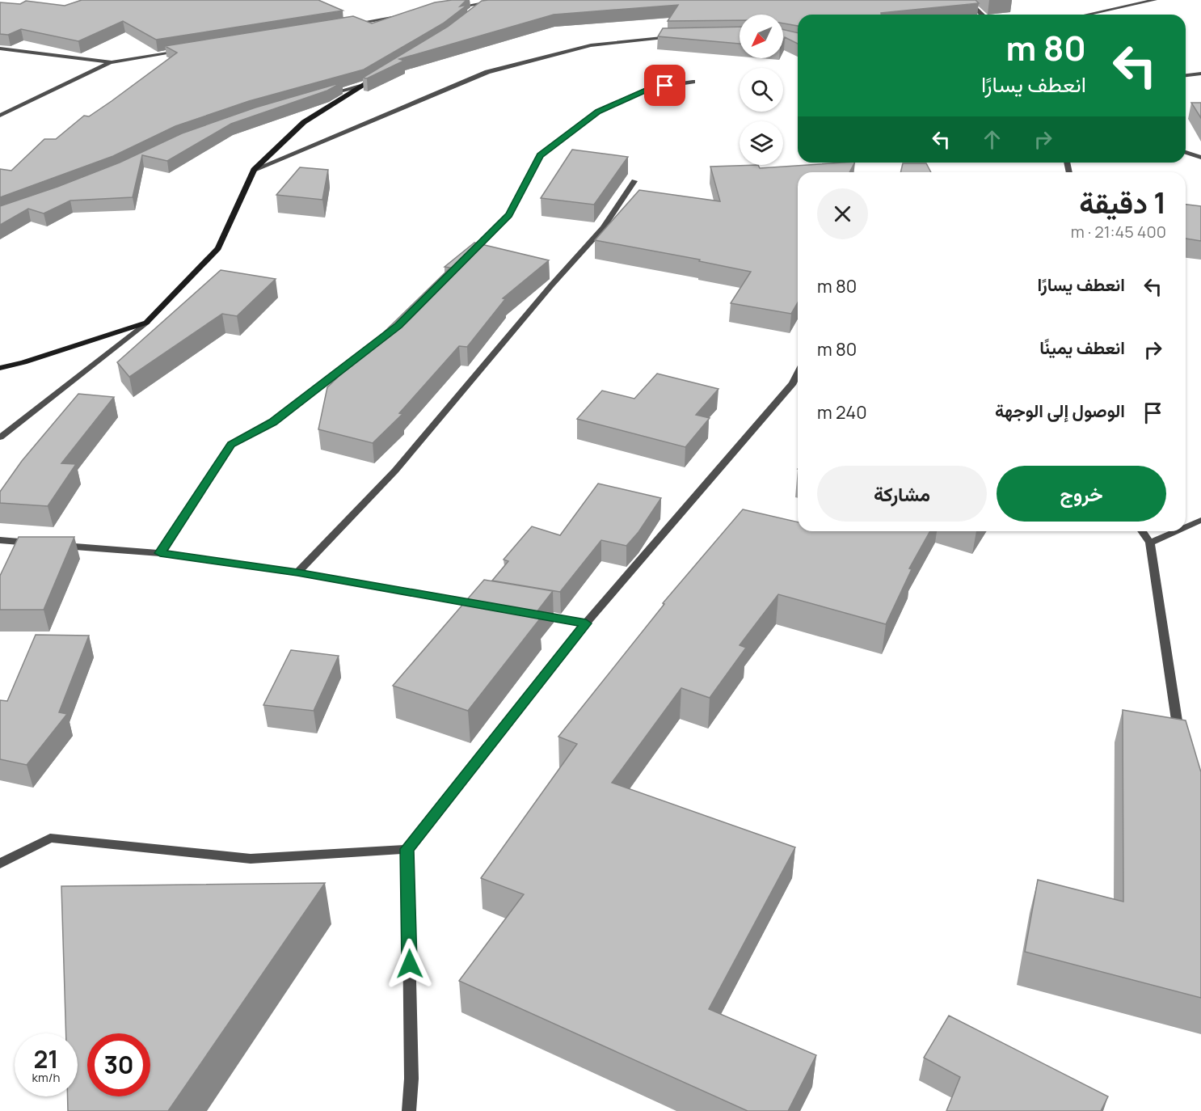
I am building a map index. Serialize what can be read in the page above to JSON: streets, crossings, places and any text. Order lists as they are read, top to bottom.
{
  "north": "bottom left",
  "page": {
    "turn": ["80 m", "انعطف يسارًا"],
    "heading": ["1 دقيقة", "400 m · 21:45"],
    "list": [
      {
        "name": "انعطف يسارًا",
        "value": "80 m"
      },
      {
        "name": "انعطف يمينًا",
        "value": "80 m"
      },
      {
        "name": "الوصول إلى الوجهة",
        "value": "240 m"
      }
    ],
    "buttons": ["خروج", "مشاركة"],
    "speed": "21 km/h",
    "limit": "30"
  }
}
